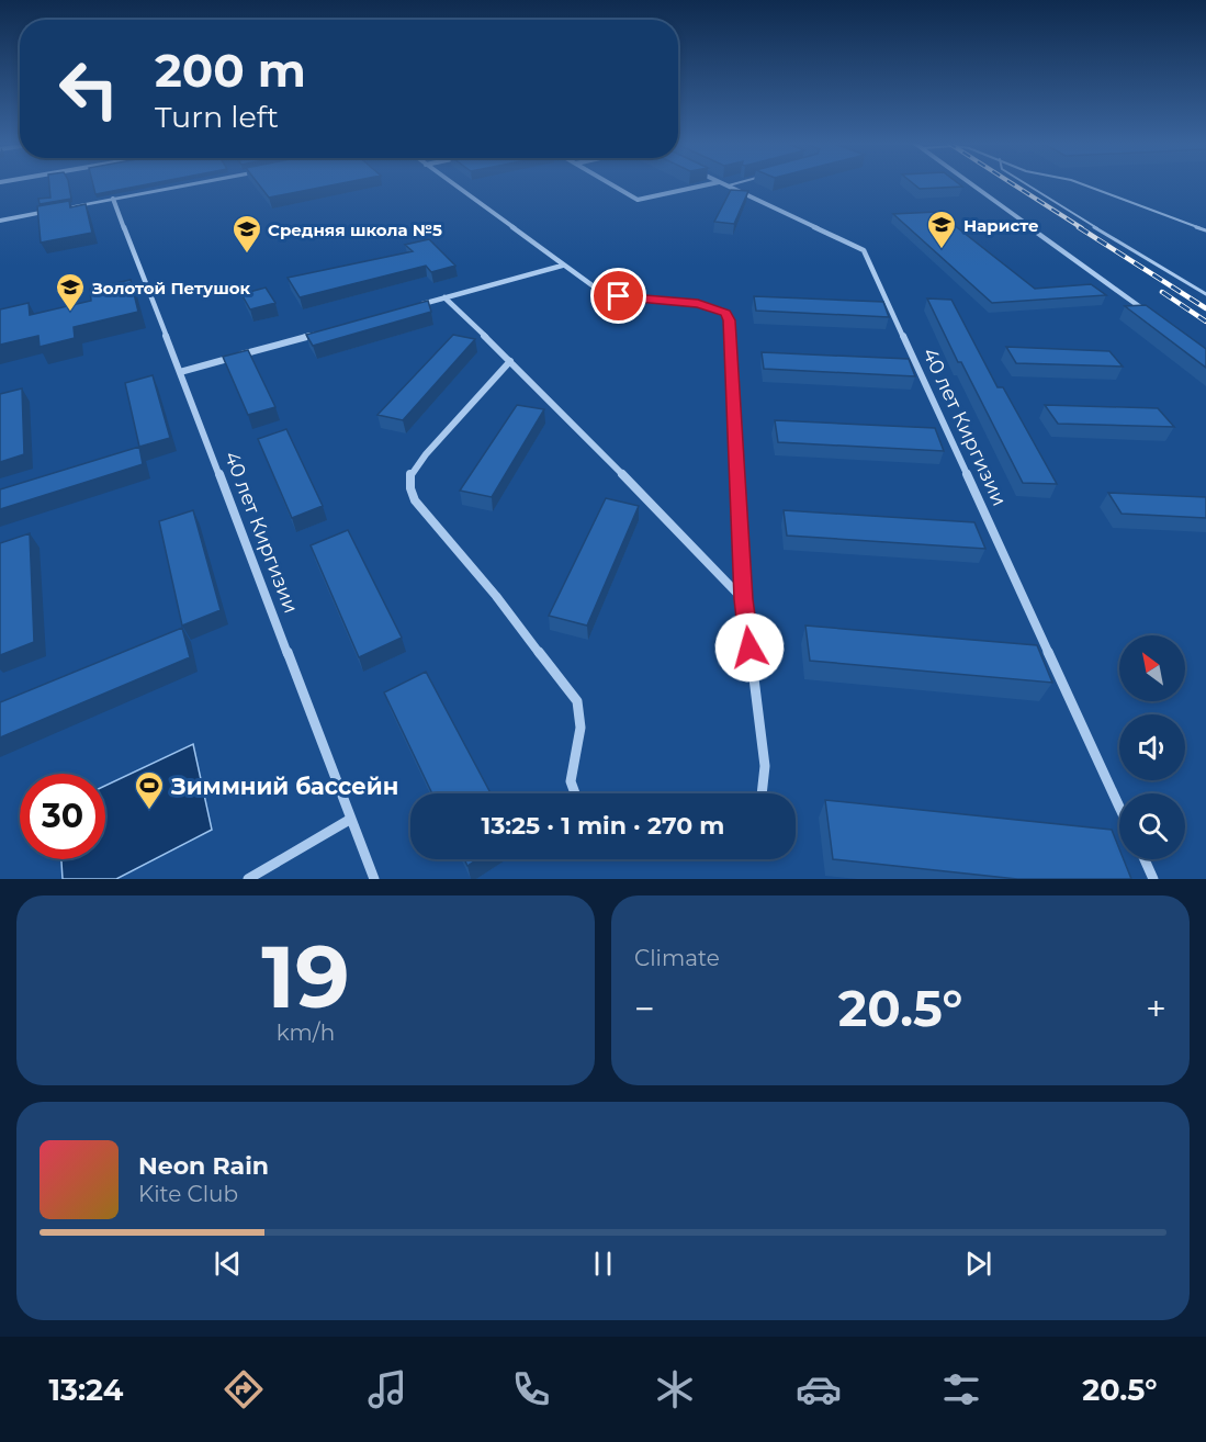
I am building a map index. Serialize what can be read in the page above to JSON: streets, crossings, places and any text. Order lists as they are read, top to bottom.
{
  "streets": {
    "street": ["40 лет Киргизии"]
  },
  "places": {
    "school or university": ["Наристе", "Средняя школа №5", "Золотой Петушок"],
    "sports": ["Зиммний бассейн"]
  },
  "north": "top left",
  "page": {
    "turn": ["200 m", "Turn left"],
    "limit": "30",
    "trip": "13:25 · 1 min · 270 m",
    "tile": [
      ["19", "km/h"],
      "Climate"
    ],
    "heat": ["−", "20.5°", "+"],
    "song": ["Neon Rain", "Kite Club"],
    "tabs": ["13:24", "20.5°"]
  }
}
